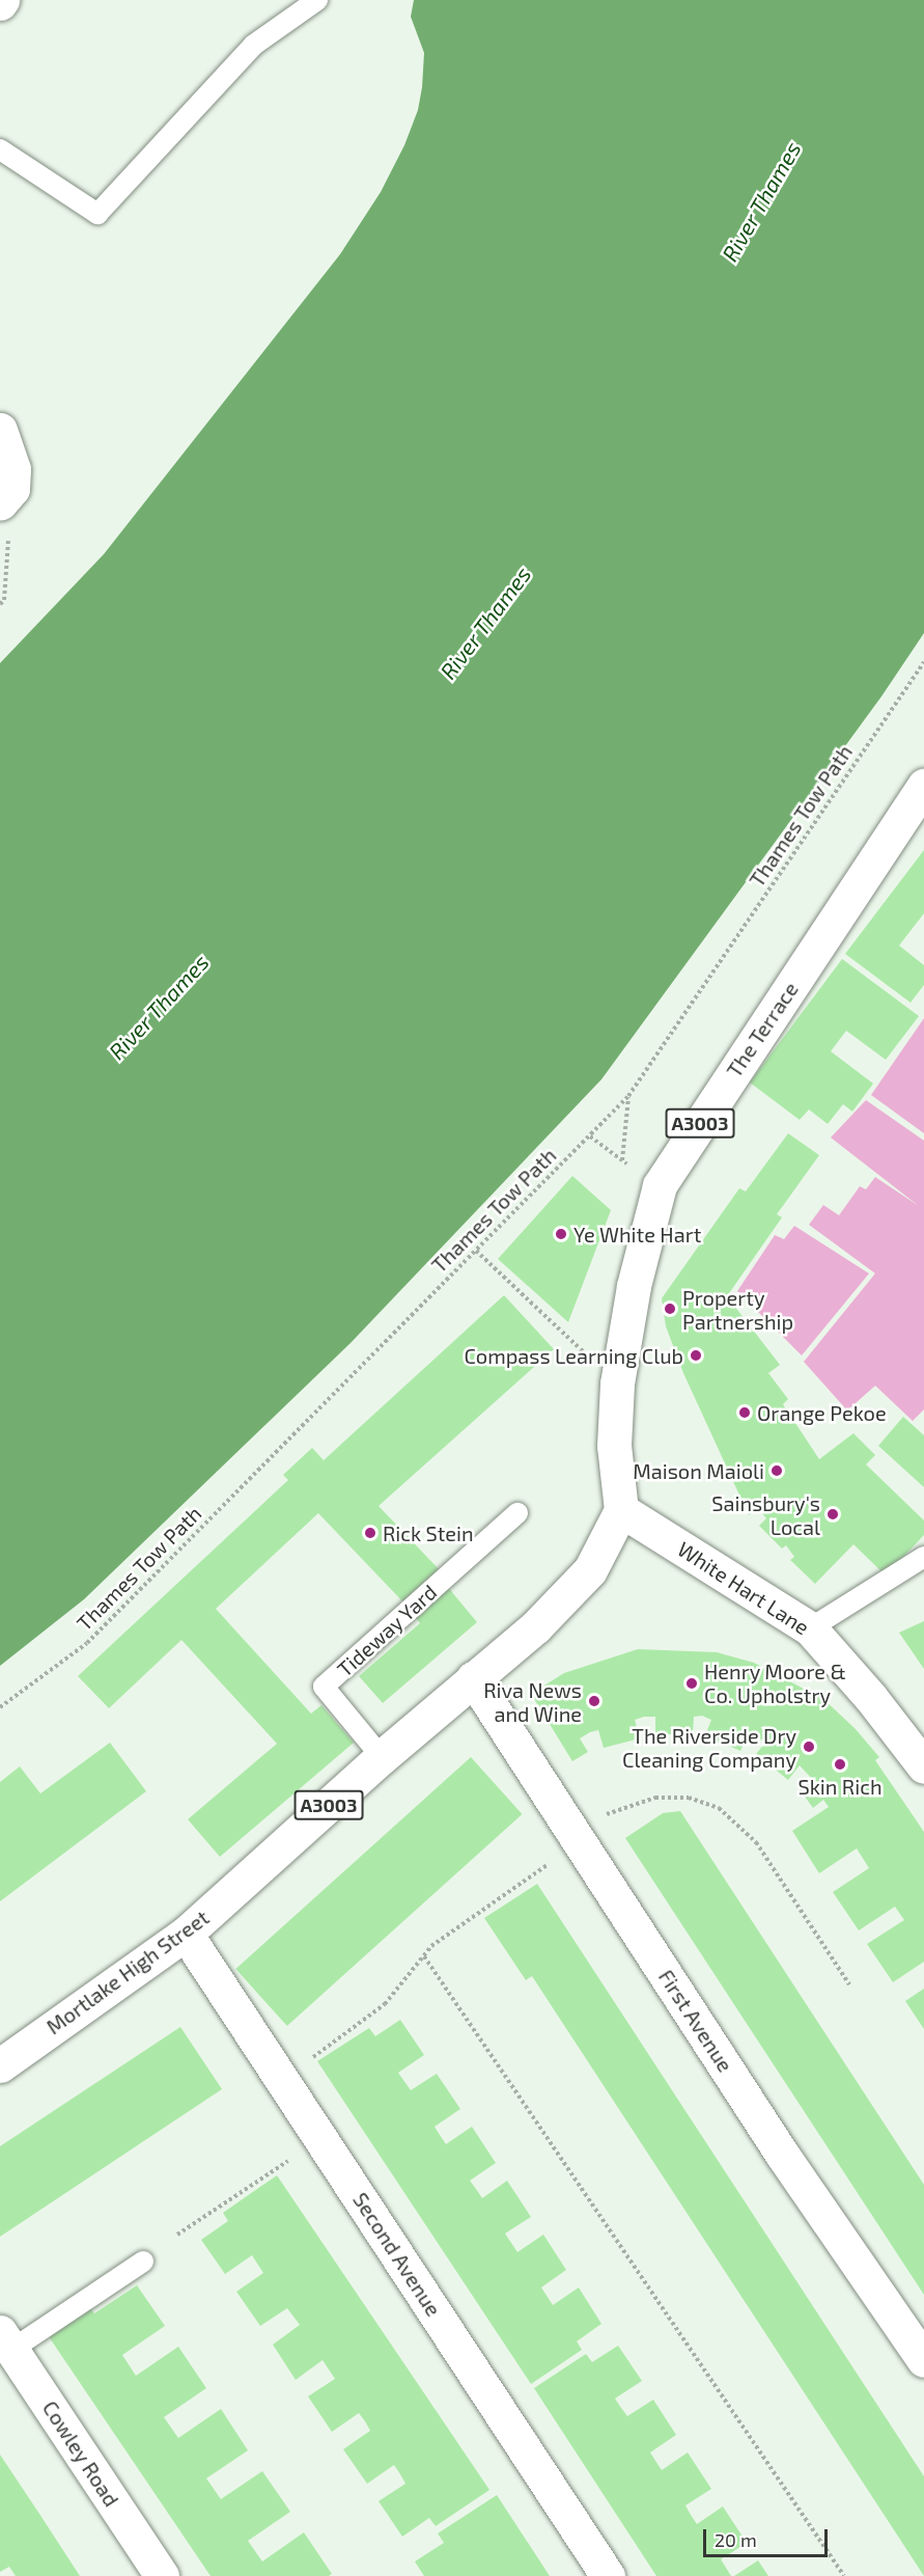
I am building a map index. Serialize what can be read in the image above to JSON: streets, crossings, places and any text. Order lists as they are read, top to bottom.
{
  "streets": {
    "street": [
      "The Terrace",
      "A3003",
      "White Hart Lane",
      "Mortlake High Street",
      "First Avenue",
      "Second Avenue",
      "Cowley Road"
    ],
    "lane": ["Tideway Yard"],
    "path": ["Thames Tow Path"]
  },
  "crossings": [
    ["The Terrace", "White Hart Lane"],
    ["The Terrace", "Mortlake High Street"],
    ["White Hart Lane", "Mortlake High Street"],
    ["Tideway Yard", "Mortlake High Street"],
    ["Mortlake High Street", "First Avenue"],
    ["Mortlake High Street", "Second Avenue"]
  ],
  "water": ["River Thames"],
  "places": [
    "Ye White Hart",
    "Property Partnership",
    "Compass Learning Club",
    "Orange Pekoe",
    "Maison Maioli",
    "Sainsbury's Local",
    "Rick Stein",
    "Henry Moore & Co. Upholstry",
    "Riva News and Wine",
    "The Riverside Dry Cleaning Company",
    "Skin Rich"
  ],
  "scale_bar": "20 m"
}
